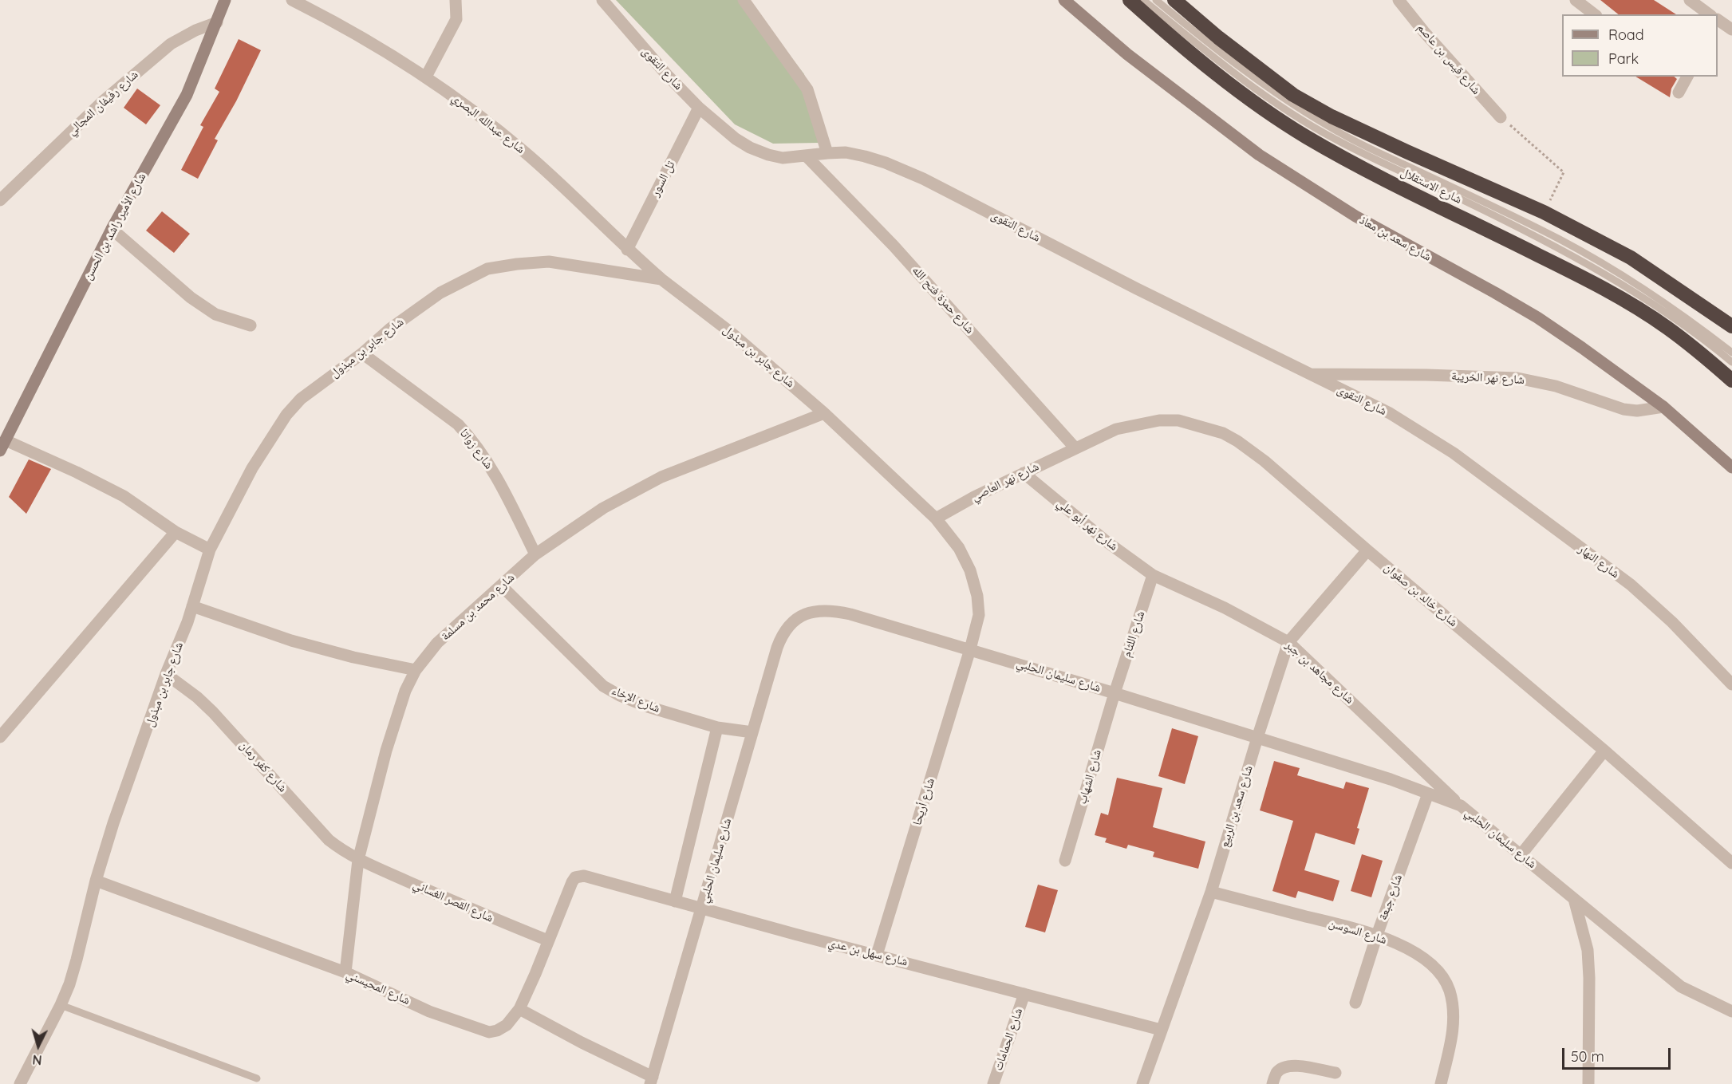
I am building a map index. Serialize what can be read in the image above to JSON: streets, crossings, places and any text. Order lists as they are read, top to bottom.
{
  "streets": {
    "highway": ["شارع الاستقلال"],
    "street": [
      "شارع قيس بن عاصم",
      "شارع التقوى",
      "شارع رفيفان المجالي",
      "شارع عبدالله البصري",
      "تل السور",
      "شارع الأمير راشد بن الحسن",
      "شارع سعد بن معاذ",
      "شارع حمزة فتح الله",
      "شارع جابر بن مبذول",
      "شارع نهر الخريبة",
      "شارع زواتا",
      "شارع نهر العاصي",
      "شارع نهر أبو علي",
      "شارع النهار",
      "شارع خالد بن صفوان",
      "شارع محمد بن مسلمة",
      "شارع اللثام",
      "شارع مجاهد بن جبر",
      "شارع سليمان الحلبي",
      "شارع الإخاء",
      "شارع كفر رمان",
      "شارع الشهاب",
      "شارع أريحا",
      "شارع سعد بن الربيع",
      "شارع جبعة",
      "شارع القصر الغساني",
      "شارع السوسن",
      "شارع سهل بن عدي",
      "شارع المحيسني",
      "شارع الحمامات"
    ]
  },
  "crossings": [
    ["شارع التقوى", "تل السور"],
    ["شارع التقوى", "شارع حمزة فتح الله"],
    ["شارع التقوى", "شارع نهر الخريبة"],
    ["شارع التقوى", "شارع النهار"],
    ["شارع رفيفان المجالي", "شارع الأمير راشد بن الحسن"],
    ["شارع عبدالله البصري", "تل السور"],
    ["شارع عبدالله البصري", "شارع جابر بن مبذول"],
    ["شارع سعد بن معاذ", "شارع نهر الخريبة"],
    ["شارع حمزة فتح الله", "شارع نهر العاصي"],
    ["شارع حمزة فتح الله", "شارع خالد بن صفوان"],
    ["شارع جابر بن مبذول", "شارع زواتا"],
    ["شارع جابر بن مبذول", "شارع نهر العاصي"],
    ["شارع جابر بن مبذول", "شارع محمد بن مسلمة"],
    ["شارع جابر بن مبذول", "شارع سليمان الحلبي"],
    ["شارع جابر بن مبذول", "شارع كفر رمان"],
    ["شارع جابر بن مبذول", "شارع أريحا"],
    ["شارع جابر بن مبذول", "شارع المحيسني"],
    ["شارع زواتا", "شارع محمد بن مسلمة"],
    ["شارع نهر العاصي", "شارع نهر أبو علي"],
    ["شارع نهر العاصي", "شارع خالد بن صفوان"],
    ["شارع نهر أبو علي", "شارع اللثام"],
    ["شارع نهر أبو علي", "شارع مجاهد بن جبر"],
    ["شارع خالد بن صفوان", "شارع سعد بن الربيع"],
    ["شارع محمد بن مسلمة", "شارع الإخاء"],
    ["شارع محمد بن مسلمة", "شارع كفر رمان"],
    ["شارع محمد بن مسلمة", "شارع القصر الغساني"],
    ["شارع محمد بن مسلمة", "شارع المحيسني"],
    ["شارع اللثام", "شارع مجاهد بن جبر"],
    ["شارع اللثام", "شارع سليمان الحلبي"],
    ["شارع اللثام", "شارع الشهاب"],
    ["شارع مجاهد بن جبر", "شارع سليمان الحلبي"],
    ["شارع مجاهد بن جبر", "شارع سعد بن الربيع"],
    ["شارع سليمان الحلبي", "شارع الإخاء"],
    ["شارع سليمان الحلبي", "شارع الشهاب"],
    ["شارع سليمان الحلبي", "شارع أريحا"],
    ["شارع سليمان الحلبي", "شارع سعد بن الربيع"],
    ["شارع سليمان الحلبي", "شارع جبعة"],
    ["شارع سليمان الحلبي", "شارع سهل بن عدي"],
    ["شارع كفر رمان", "شارع القصر الغساني"],
    ["شارع أريحا", "شارع سهل بن عدي"],
    ["شارع سعد بن الربيع", "شارع السوسن"],
    ["شارع سعد بن الربيع", "شارع سهل بن عدي"],
    ["شارع جبعة", "شارع السوسن"],
    ["شارع القصر الغساني", "شارع المحيسني"],
    ["شارع سهل بن عدي", "شارع المحيسني"],
    ["شارع سهل بن عدي", "شارع الحمامات"]
  ],
  "legend": ["Road", "Park"],
  "scale_bar": "50 m",
  "north": "bottom"
}
